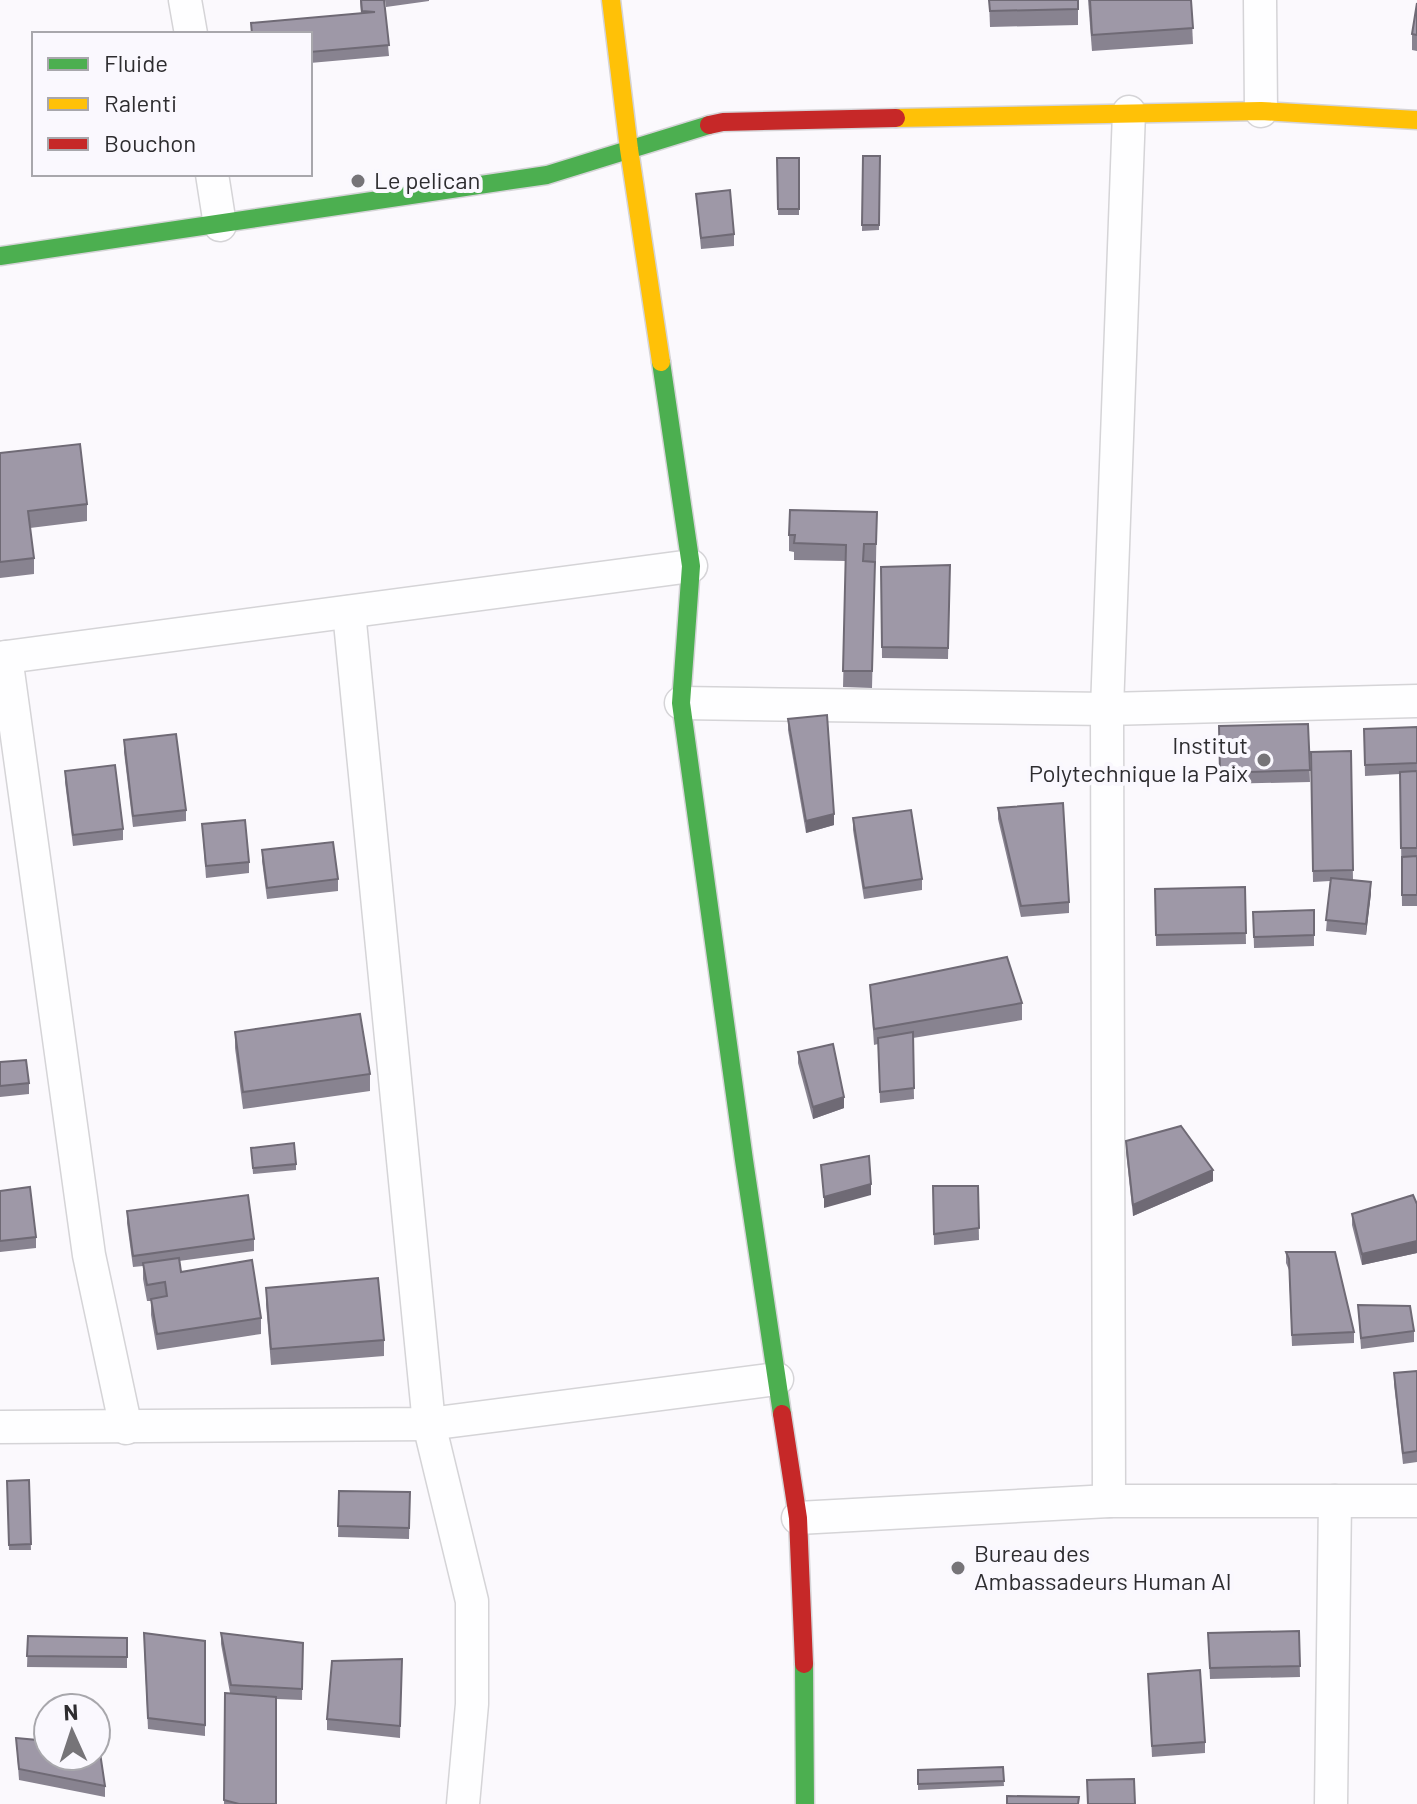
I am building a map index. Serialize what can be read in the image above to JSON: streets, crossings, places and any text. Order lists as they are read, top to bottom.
{
  "places": ["Le pelican", "Institut Polytechnique la Paix", "Bureau des Ambassadeurs Human AI"],
  "legend": ["Fluide", "Ralenti", "Bouchon"],
  "north": "top"
}
